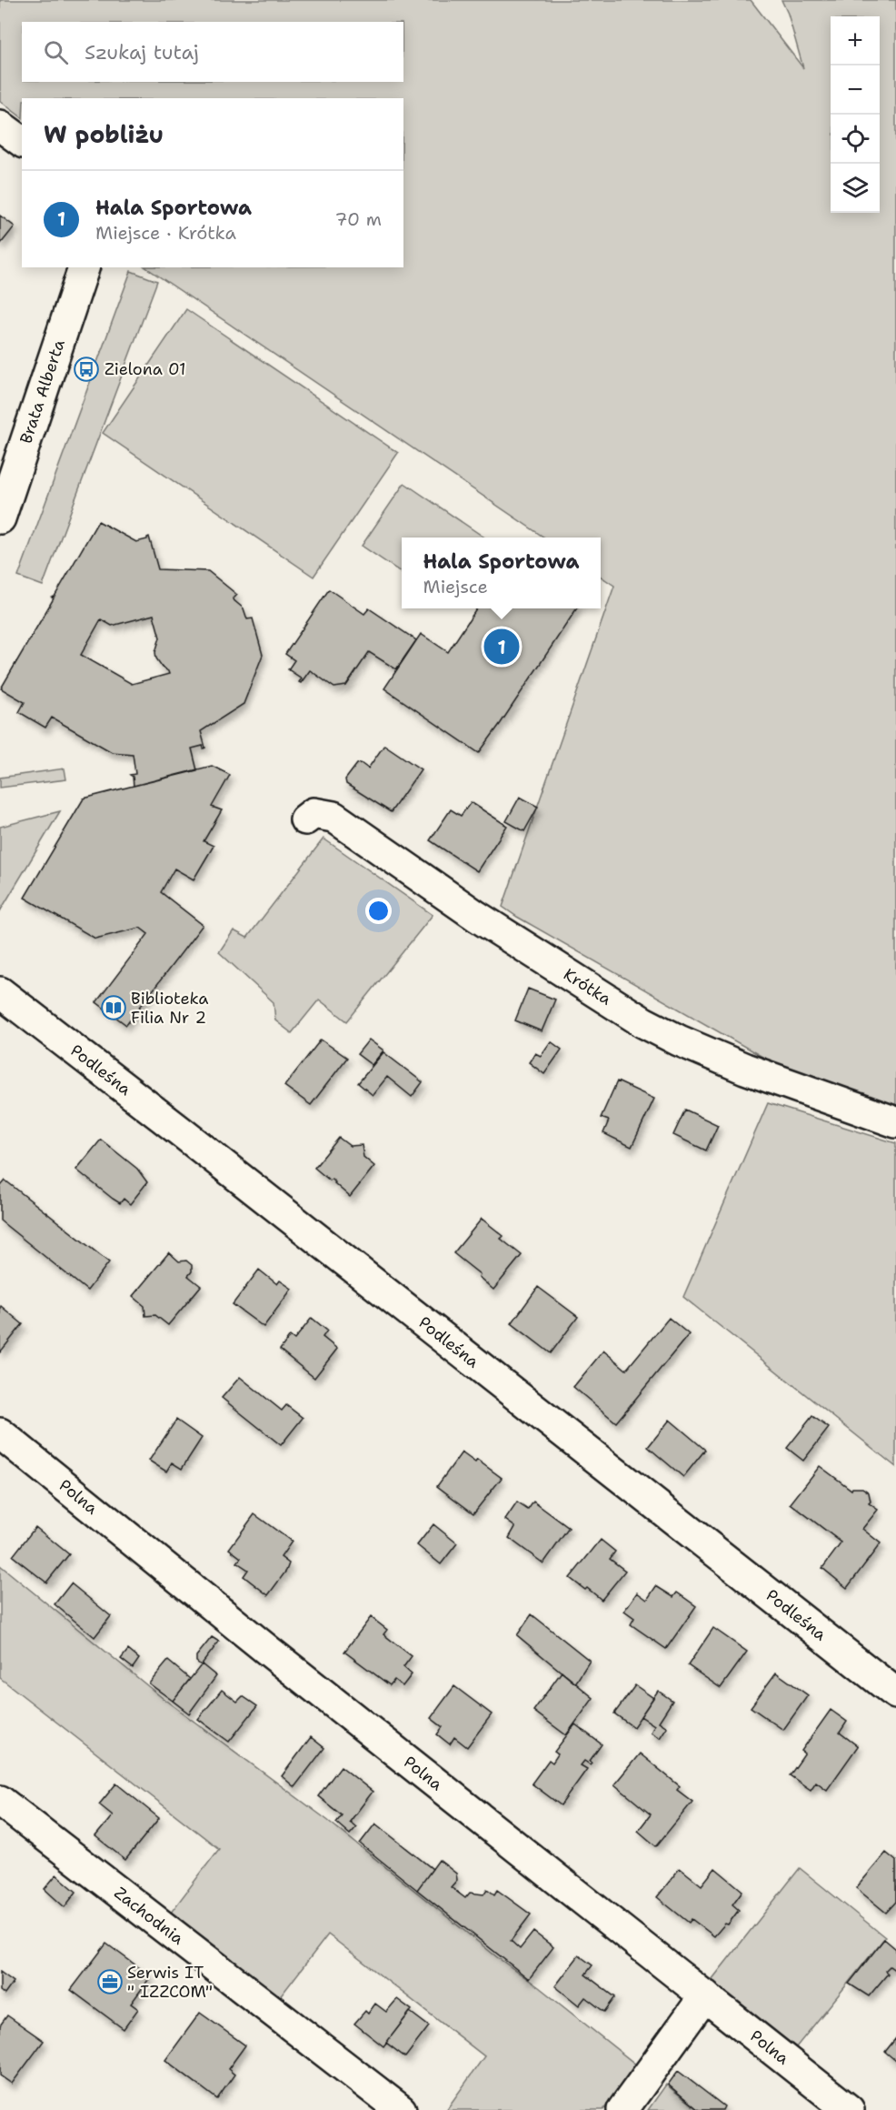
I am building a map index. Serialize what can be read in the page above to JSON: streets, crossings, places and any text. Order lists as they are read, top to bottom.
{
  "streets": {
    "street": [
      "Brata Alberta",
      "Krótka",
      "Podleśna",
      "Polna",
      "Zachodnia"
    ]
  },
  "places": {
    "bus stop": ["Zielona 01"],
    "library": ["Biblioteka Filia Nr 2"],
    "office": ["Serwis IT \" IZZCOM\""]
  },
  "page": {
    "map_buttons": ["+", "−"],
    "search": "Szukaj tutaj",
    "heading": "W pobliżu",
    "list": [
      {
        "mark": "1",
        "name": "Hala Sportowa",
        "note": "Miejsce · Krótka",
        "value": "70 m"
      }
    ],
    "popup": ["Hala Sportowa", "Miejsce"],
    "pins": "1"
  }
}
